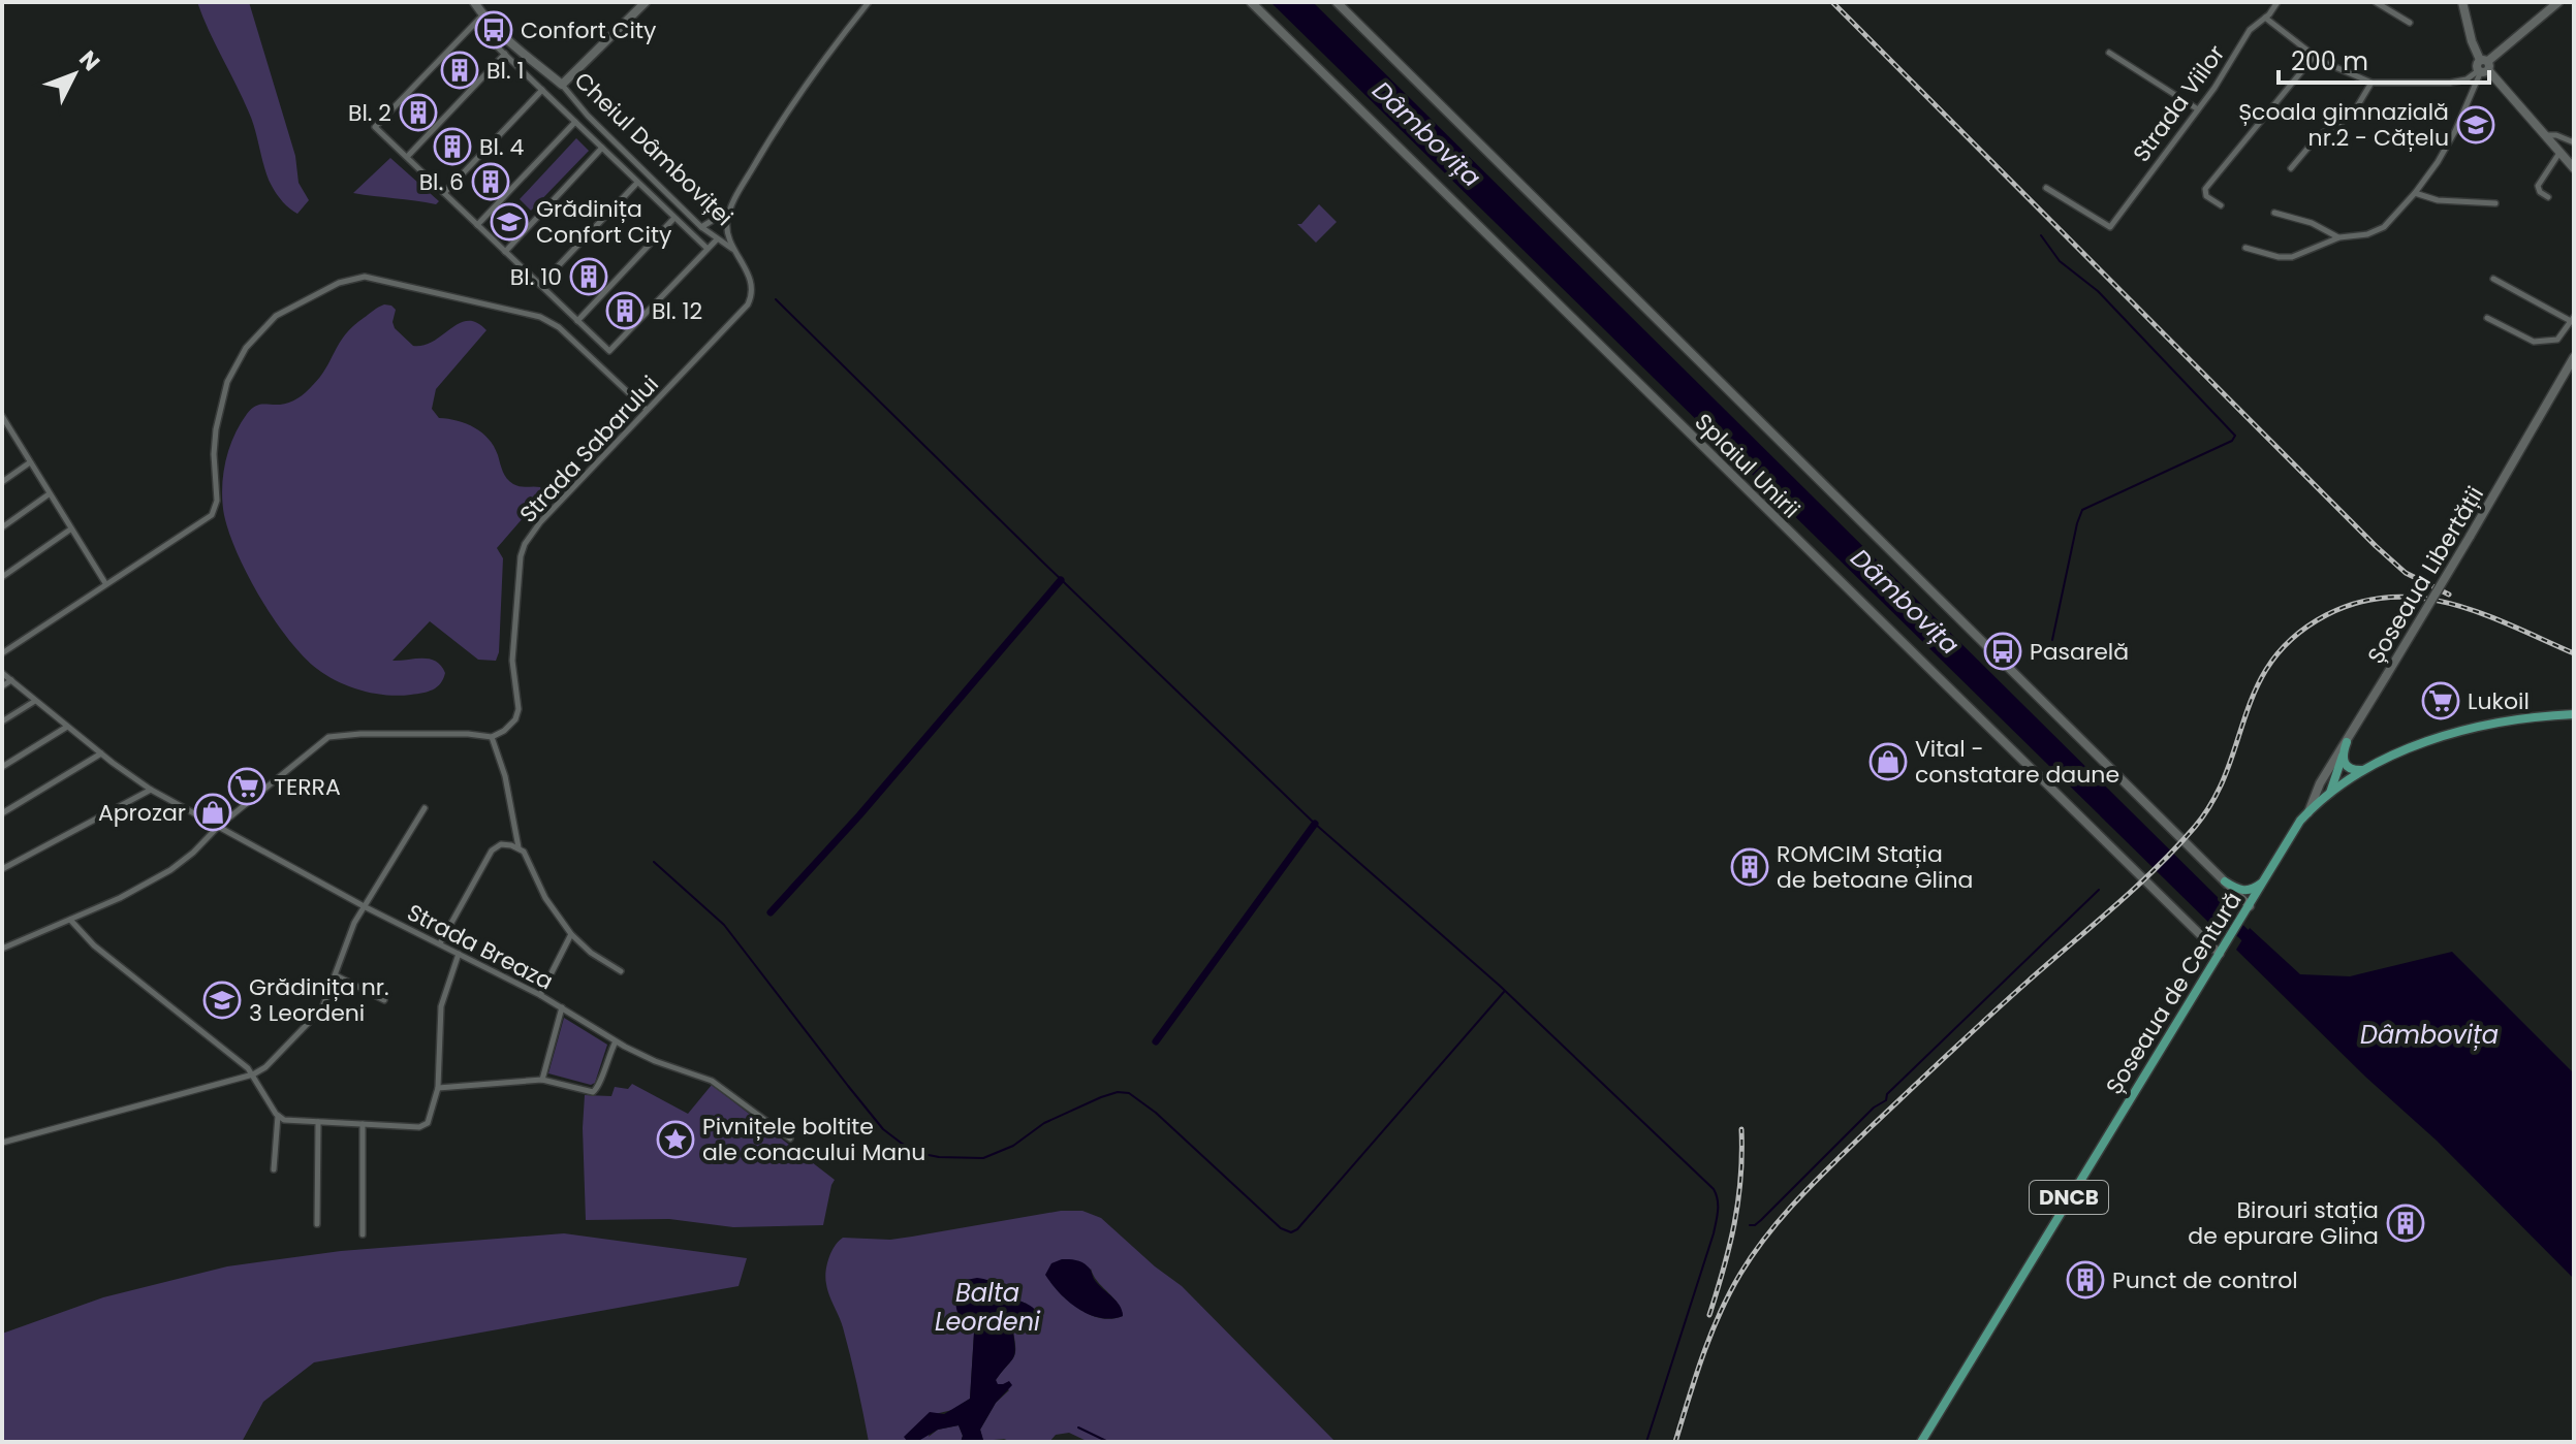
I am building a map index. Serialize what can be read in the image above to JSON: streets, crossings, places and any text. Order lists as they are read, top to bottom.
{
  "streets": {
    "main road": [
      "Cheiul Dâmboviței",
      "Splaiul Unirii",
      "Șoseaua Libertății",
      "Șoseaua de Centură",
      "DNCB"
    ],
    "street": ["Strada Viilor", "Strada Sabarului", "Strada Breaza"]
  },
  "crossings": [
    ["Cheiul Dâmboviței", "Strada Sabarului"],
    ["Splaiul Unirii", "Șoseaua de Centură"],
    ["Șoseaua Libertății", "Șoseaua de Centură"]
  ],
  "water": ["Dâmbovița", "Balta Leordeni"],
  "places": {
    "bus stop": ["Confort City", "Pasarelă"],
    "building": [
      "Bl. 1",
      "Bl. 2",
      "Bl. 4",
      "Bl. 6",
      "Bl. 10",
      "Bl. 12",
      "ROMCIM Stația de betoane Glina",
      "Birouri stația de epurare Glina",
      "Punct de control"
    ],
    "school or university": ["Școala gimnazială nr.2 - Cățelu", "Grădinița Confort City", "Grădinița nr. 3 Leordeni"],
    "supermarket": ["Lukoil", "TERRA"],
    "shop": ["Vital - constatare daune", "Aprozar"],
    "place": ["Pivnițele boltite ale conacului Manu"]
  },
  "scale_bar": "200 m",
  "north": "top right"
}
